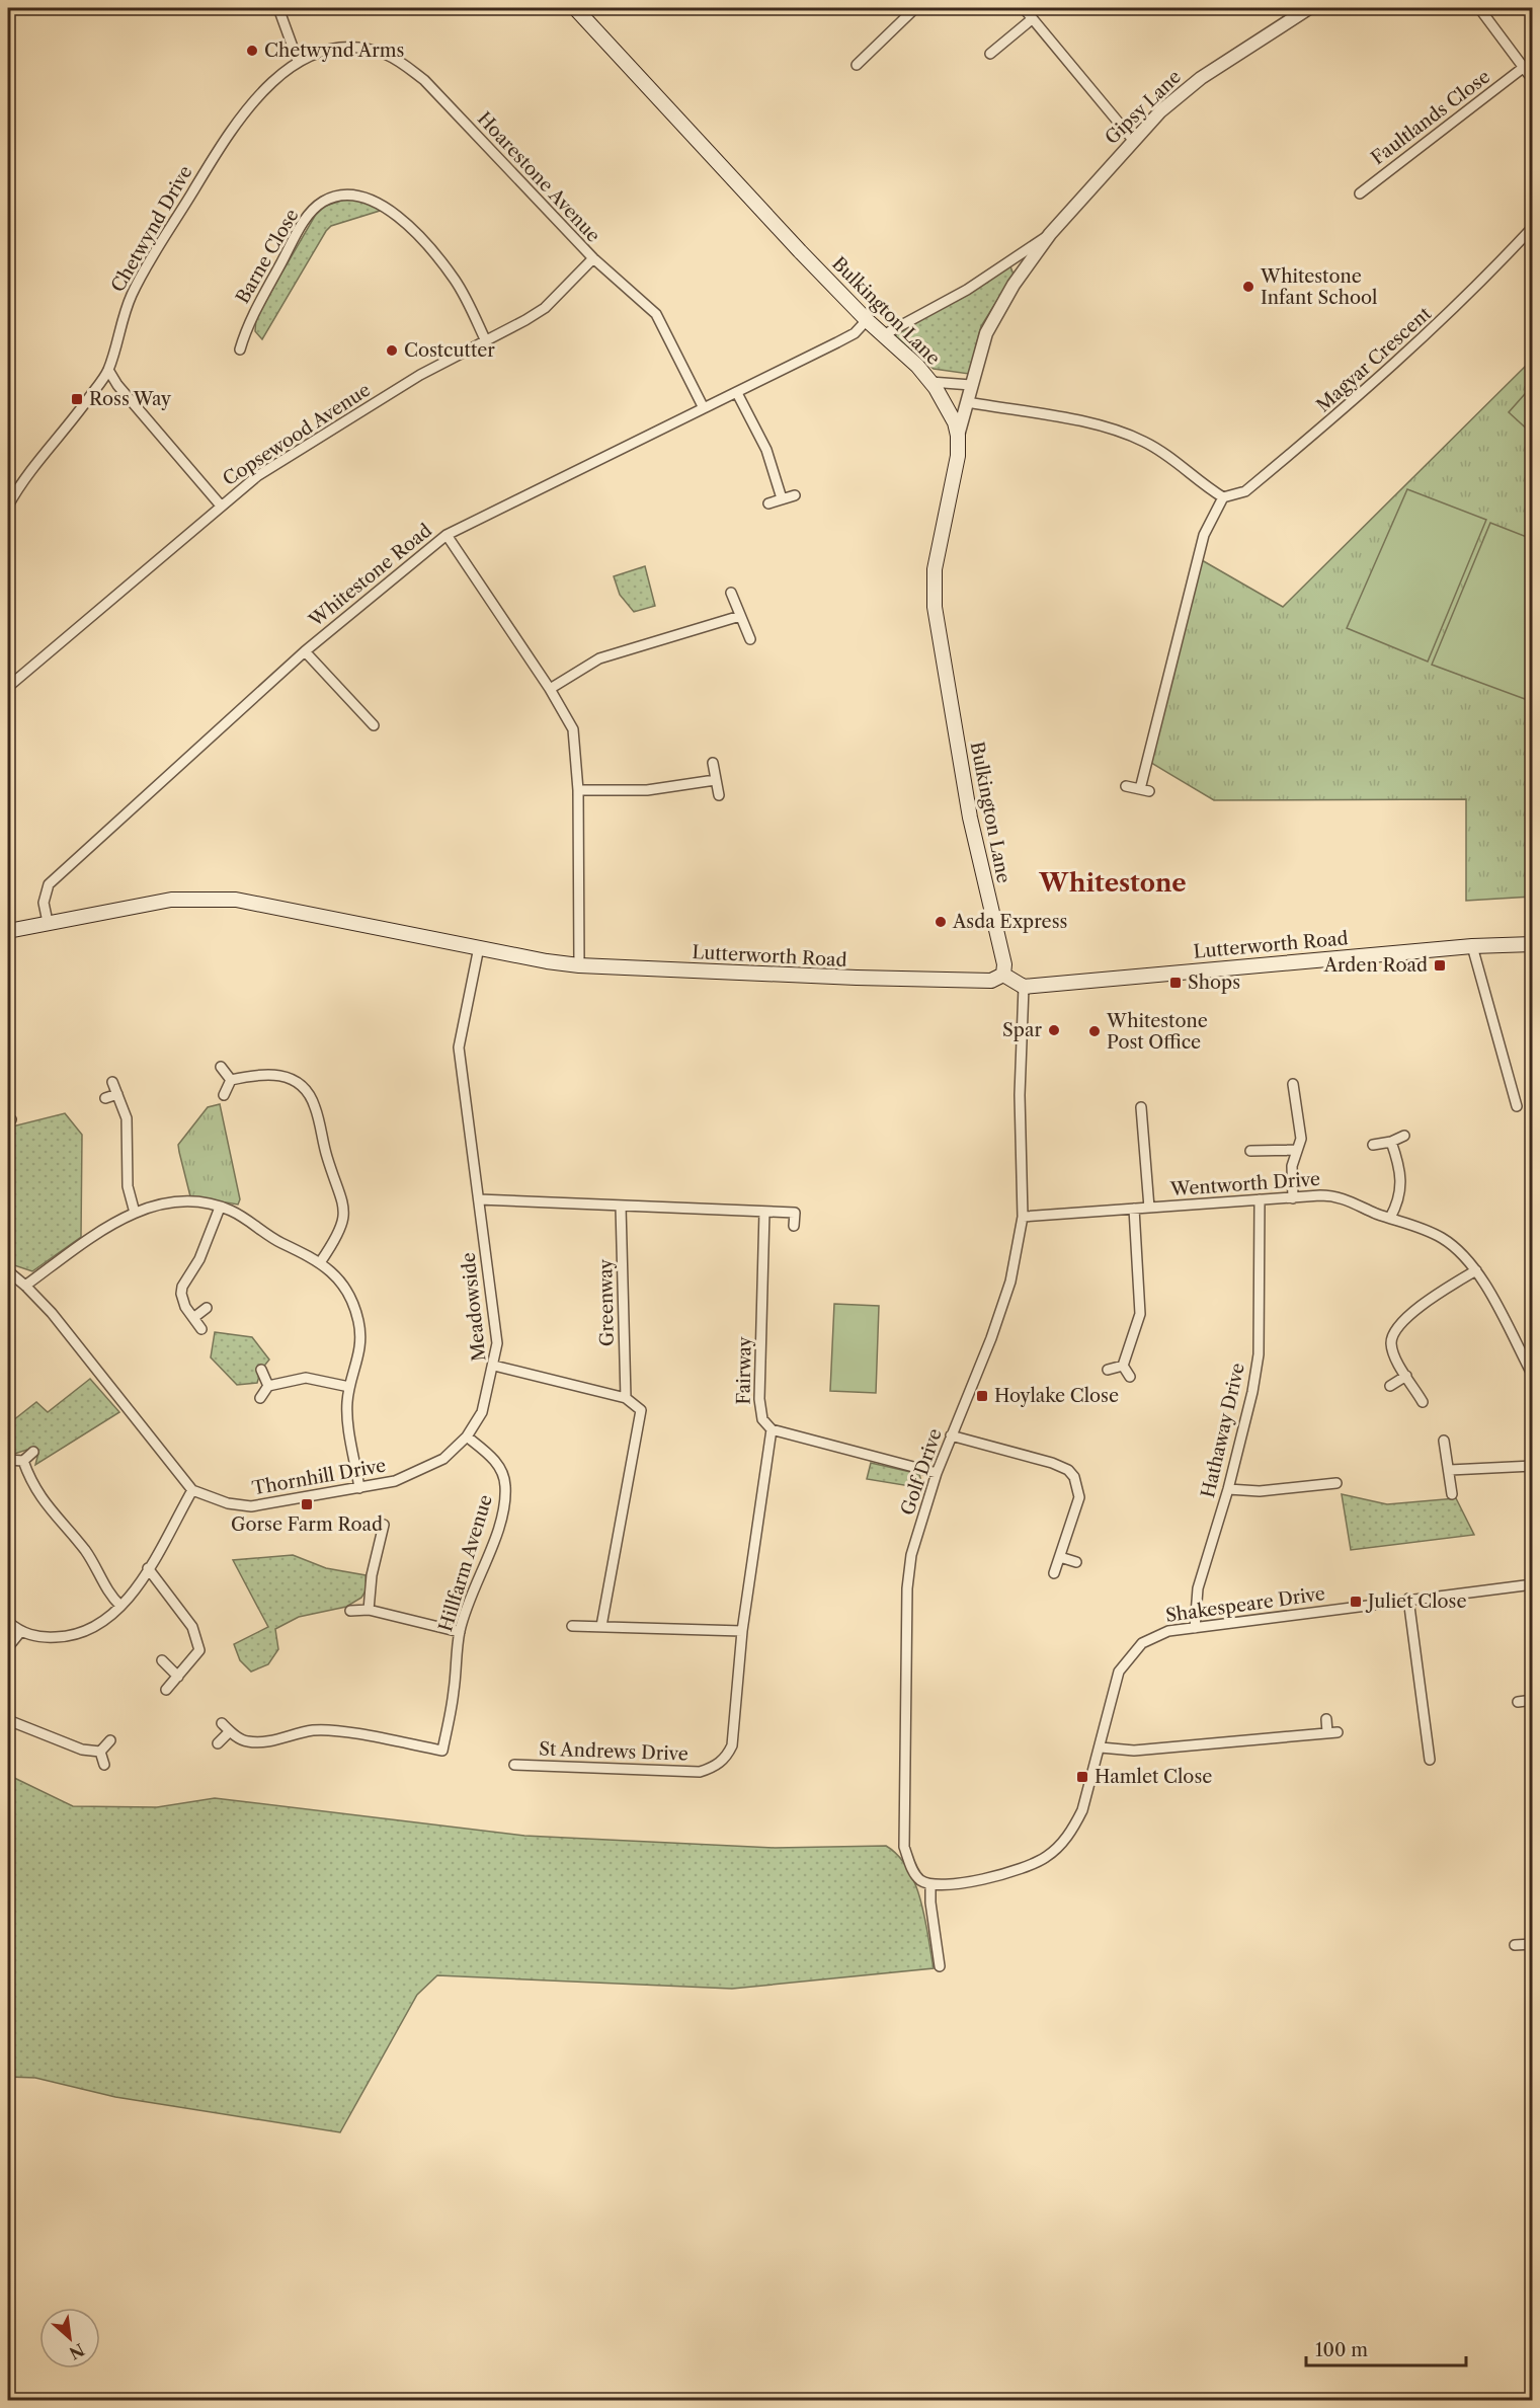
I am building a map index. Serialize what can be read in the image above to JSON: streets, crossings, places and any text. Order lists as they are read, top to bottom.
{
  "streets": {
    "main road": ["Bulkington Lane", "Lutterworth Road"],
    "street": [
      "Gipsy Lane",
      "Faultlands Close",
      "Hoarestone Avenue",
      "Chetwynd Drive",
      "Barne Close",
      "Magyar Crescent",
      "Copsewood Avenue",
      "Whitestone Road",
      "Wentworth Drive",
      "Greenway",
      "Meadowside",
      "Fairway",
      "Hathaway Drive",
      "Golf Drive",
      "Thornhill Drive",
      "Hillfarm Avenue",
      "Shakespeare Drive",
      "St Andrews Drive"
    ]
  },
  "crossings": [
    ["Gipsy Lane", "Bulkington Lane"],
    ["Hoarestone Avenue", "Chetwynd Drive"],
    ["Hoarestone Avenue", "Copsewood Avenue"],
    ["Hoarestone Avenue", "Whitestone Road"],
    ["Barne Close", "Copsewood Avenue"],
    ["Bulkington Lane", "Whitestone Road"],
    ["Bulkington Lane", "Lutterworth Road"],
    ["Whitestone Road", "Lutterworth Road"],
    ["Lutterworth Road", "Meadowside"],
    ["Lutterworth Road", "Golf Drive"],
    ["Wentworth Drive", "Hathaway Drive"],
    ["Wentworth Drive", "Golf Drive"],
    ["Greenway", "Meadowside"],
    ["Meadowside", "Thornhill Drive"],
    ["Hathaway Drive", "Shakespeare Drive"],
    ["Golf Drive", "Shakespeare Drive"],
    ["Thornhill Drive", "Hillfarm Avenue"]
  ],
  "districts": ["Whitestone"],
  "places": {
    "other": [
      "Chetwynd Arms",
      "Whitestone Infant School",
      "Costcutter",
      "Asda Express",
      "Spar",
      "Whitestone Post Office"
    ],
    "transit": [
      "Ross Way",
      "Arden Road",
      "Shops",
      "Hoylake Close",
      "Gorse Farm Road",
      "Juliet Close",
      "Hamlet Close"
    ]
  },
  "scale_bar": "100 m",
  "north": "bottom right"
}
